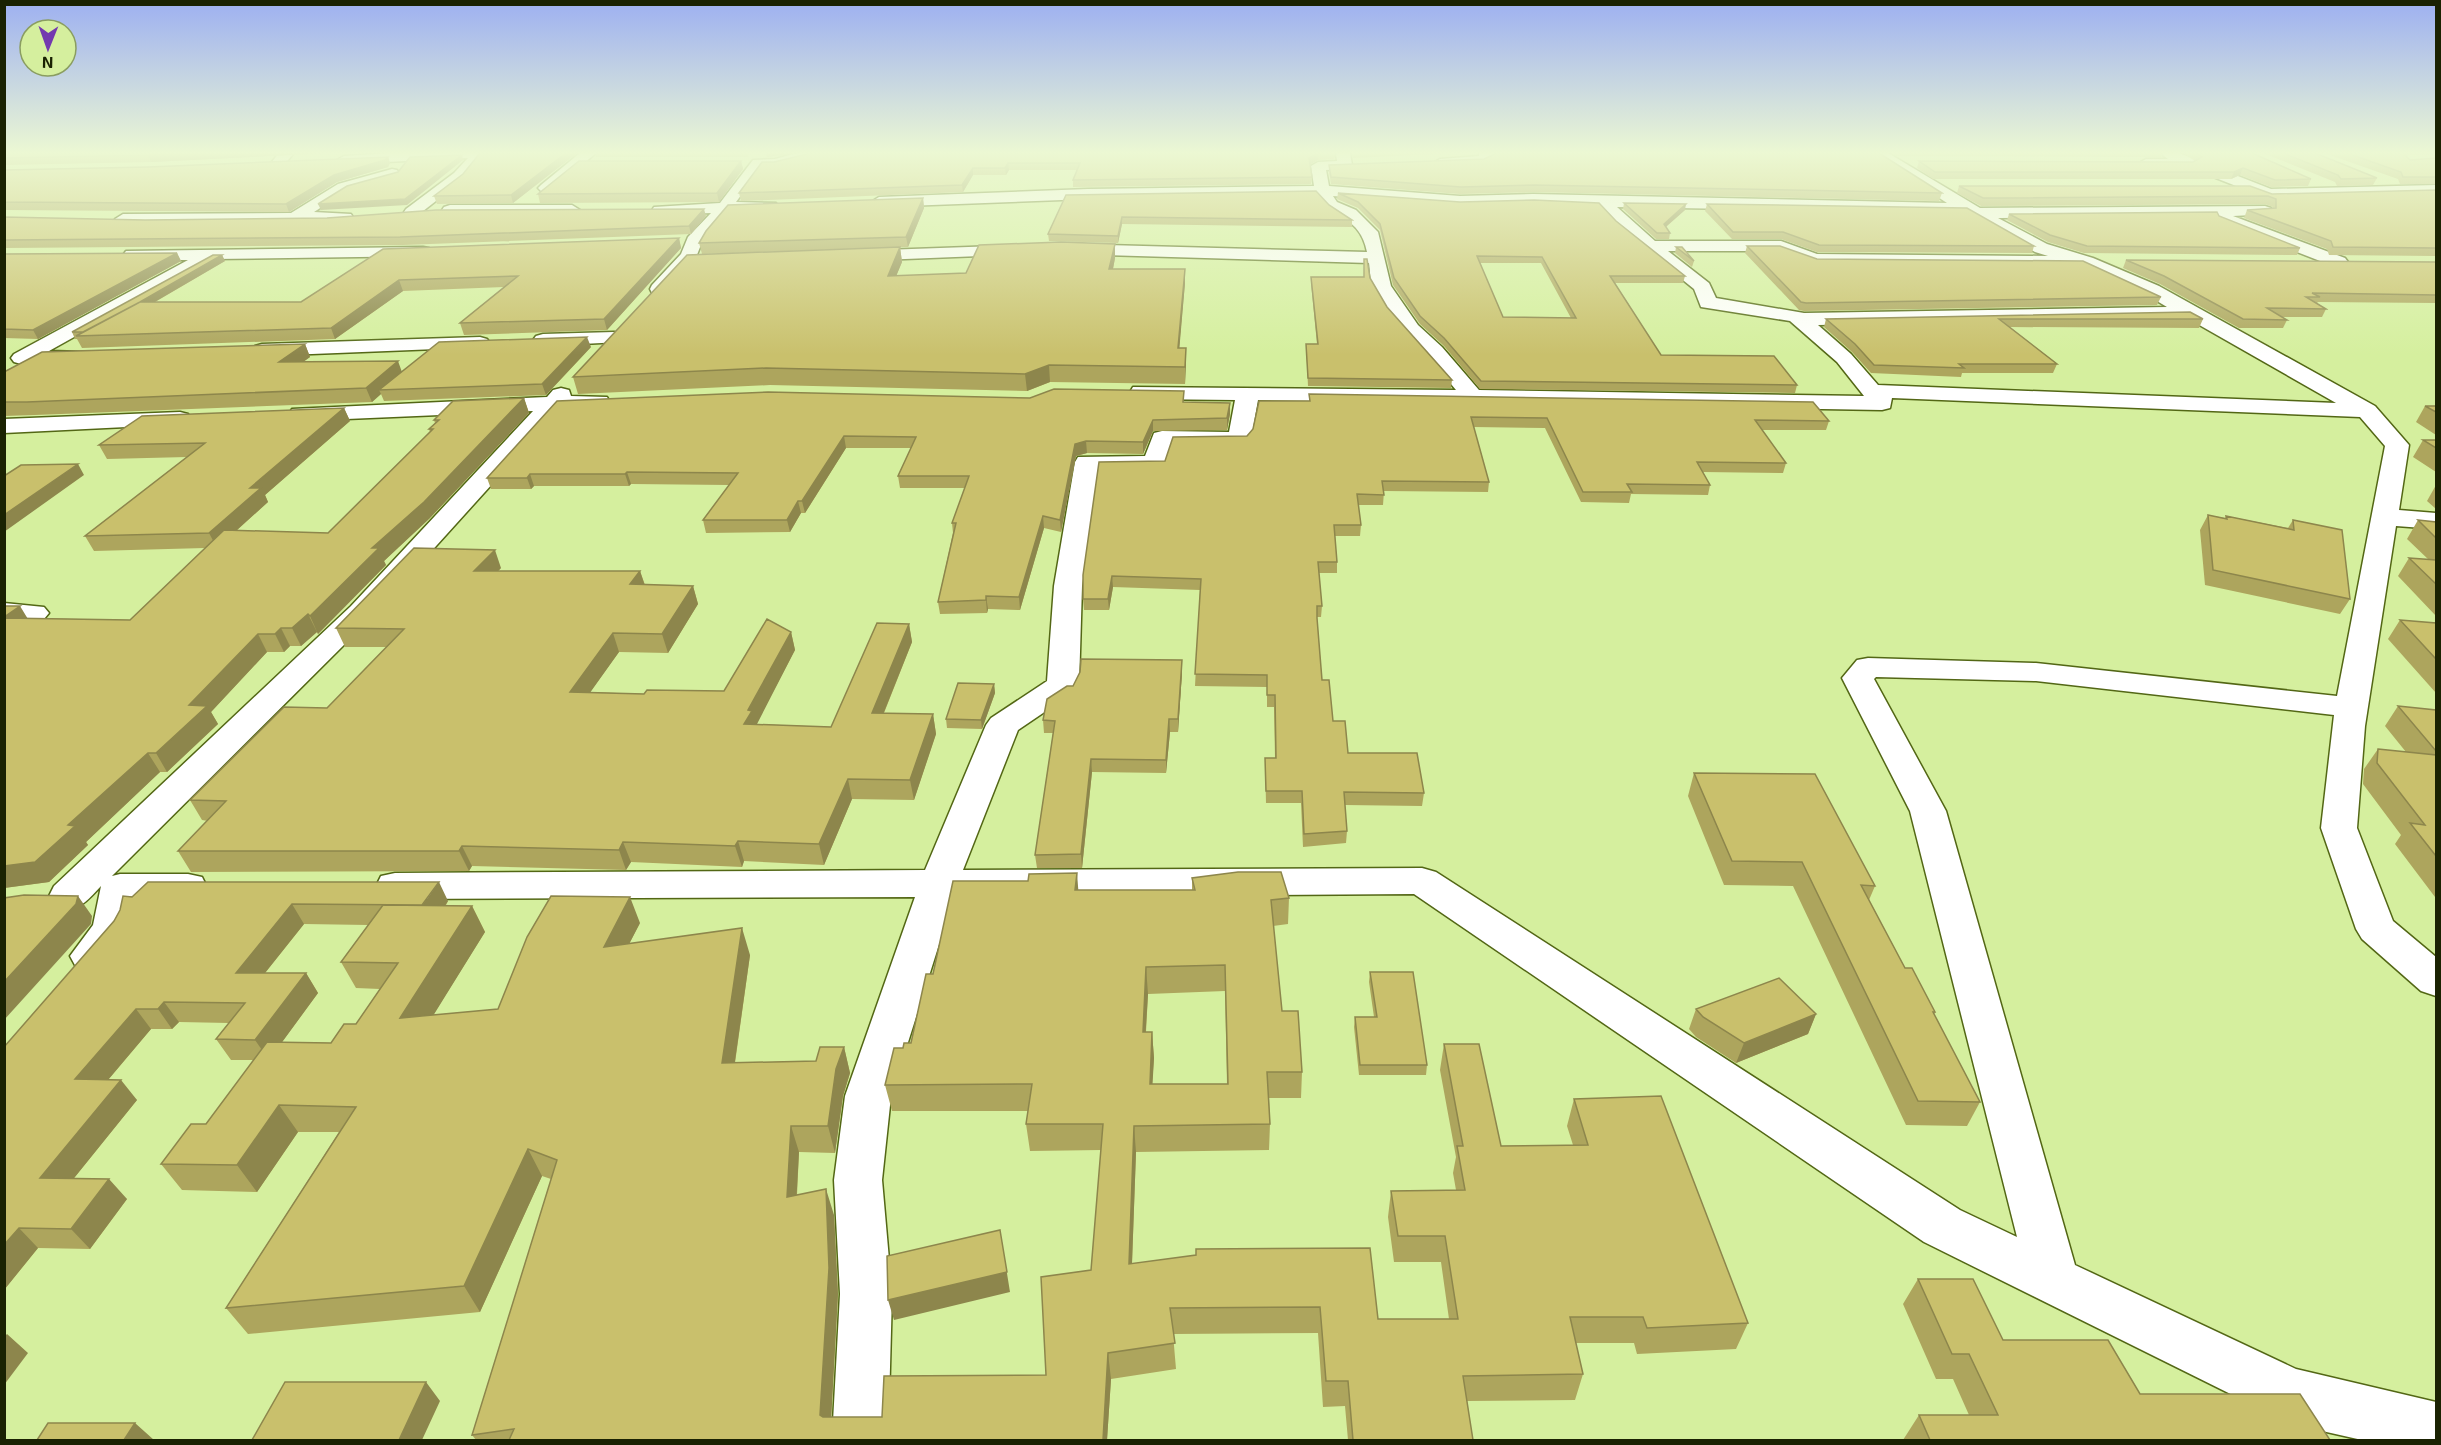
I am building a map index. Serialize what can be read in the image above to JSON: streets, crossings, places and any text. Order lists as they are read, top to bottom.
{
  "north": "bottom"
}
